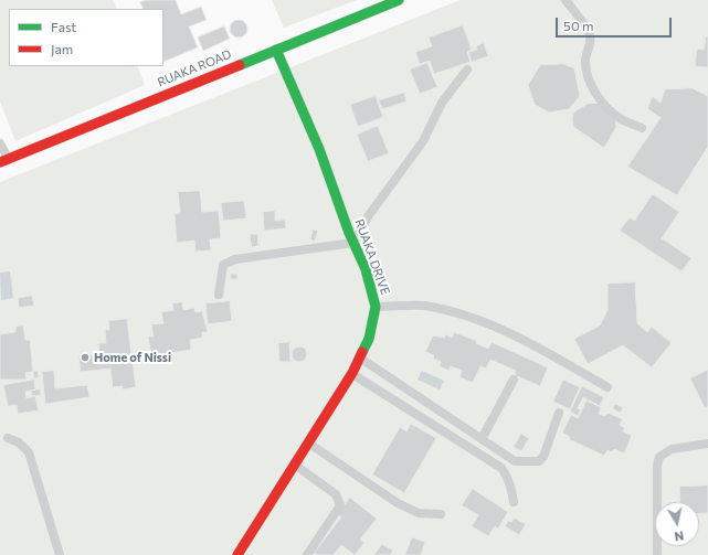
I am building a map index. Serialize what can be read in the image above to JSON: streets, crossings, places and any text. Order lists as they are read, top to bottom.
{
  "streets": {
    "street": ["RUAKA ROAD", "RUAKA DRIVE"]
  },
  "crossings": [
    ["RUAKA ROAD", "RUAKA DRIVE"]
  ],
  "places": ["Home of Nissi"],
  "legend": ["Fast", "Jam"],
  "scale_bar": "50 m",
  "north": "bottom"
}
